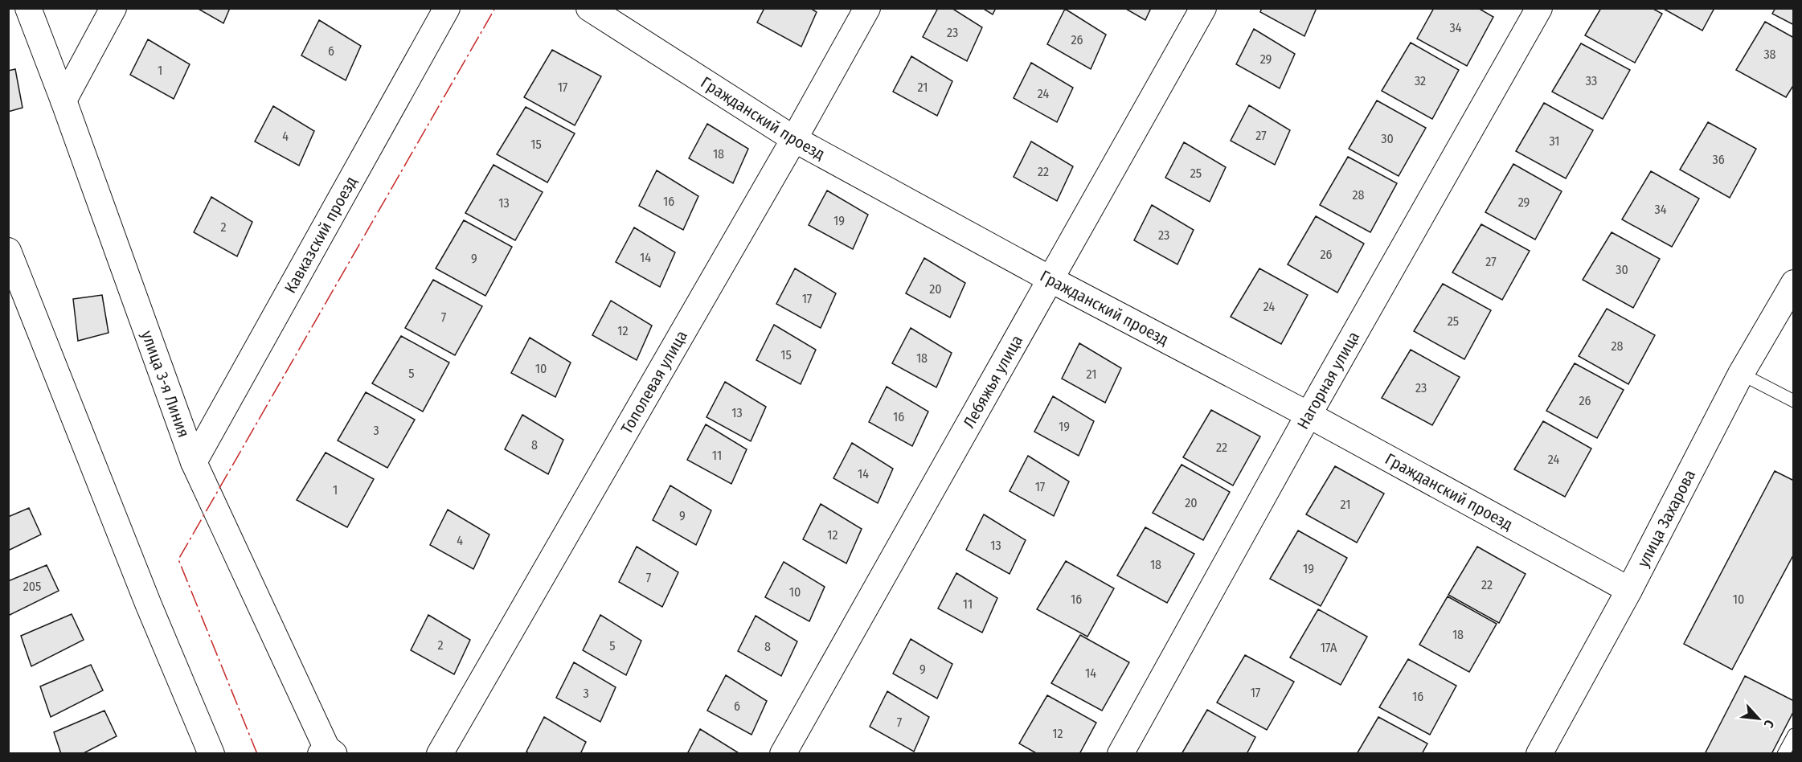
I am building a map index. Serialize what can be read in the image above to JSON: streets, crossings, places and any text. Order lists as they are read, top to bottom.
{
  "streets": {
    "street": [
      "Гражданский проезд",
      "Кавказский проезд",
      "Нагорная улица",
      "Тополевая улица",
      "Лебяжья улица",
      "улица 3-я Линия",
      "улица Захарова"
    ]
  },
  "crossings": [
    ["Гражданский проезд", "Нагорная улица"],
    ["Гражданский проезд", "Тополевая улица"],
    ["Гражданский проезд", "Лебяжья улица"],
    ["Гражданский проезд", "улица Захарова"],
    ["Кавказский проезд", "улица 3-я Линия"]
  ],
  "house_numbers": [
    "34",
    "23",
    "26",
    "6",
    "38",
    "29",
    "1",
    "32",
    "33",
    "17",
    "21",
    "24",
    "27",
    "4",
    "30",
    "31",
    "15",
    "18",
    "36",
    "22",
    "25",
    "28",
    "16",
    "29",
    "13",
    "34",
    "19",
    "2",
    "23",
    "26",
    "14",
    "9",
    "27",
    "30",
    "20",
    "17",
    "24",
    "7",
    "25",
    "12",
    "28",
    "15",
    "18",
    "10",
    "5",
    "21",
    "23",
    "26",
    "13",
    "16",
    "19",
    "3",
    "8",
    "22",
    "11",
    "24",
    "14",
    "17",
    "1",
    "20",
    "21",
    "9",
    "12",
    "4",
    "13",
    "18",
    "19",
    "7",
    "22",
    "205",
    "10",
    "16",
    "10",
    "11",
    "18",
    "2",
    "5",
    "8",
    "17А",
    "9",
    "14",
    "17",
    "3",
    "16",
    "6",
    "7",
    "12"
  ],
  "north": "bottom right"
}
